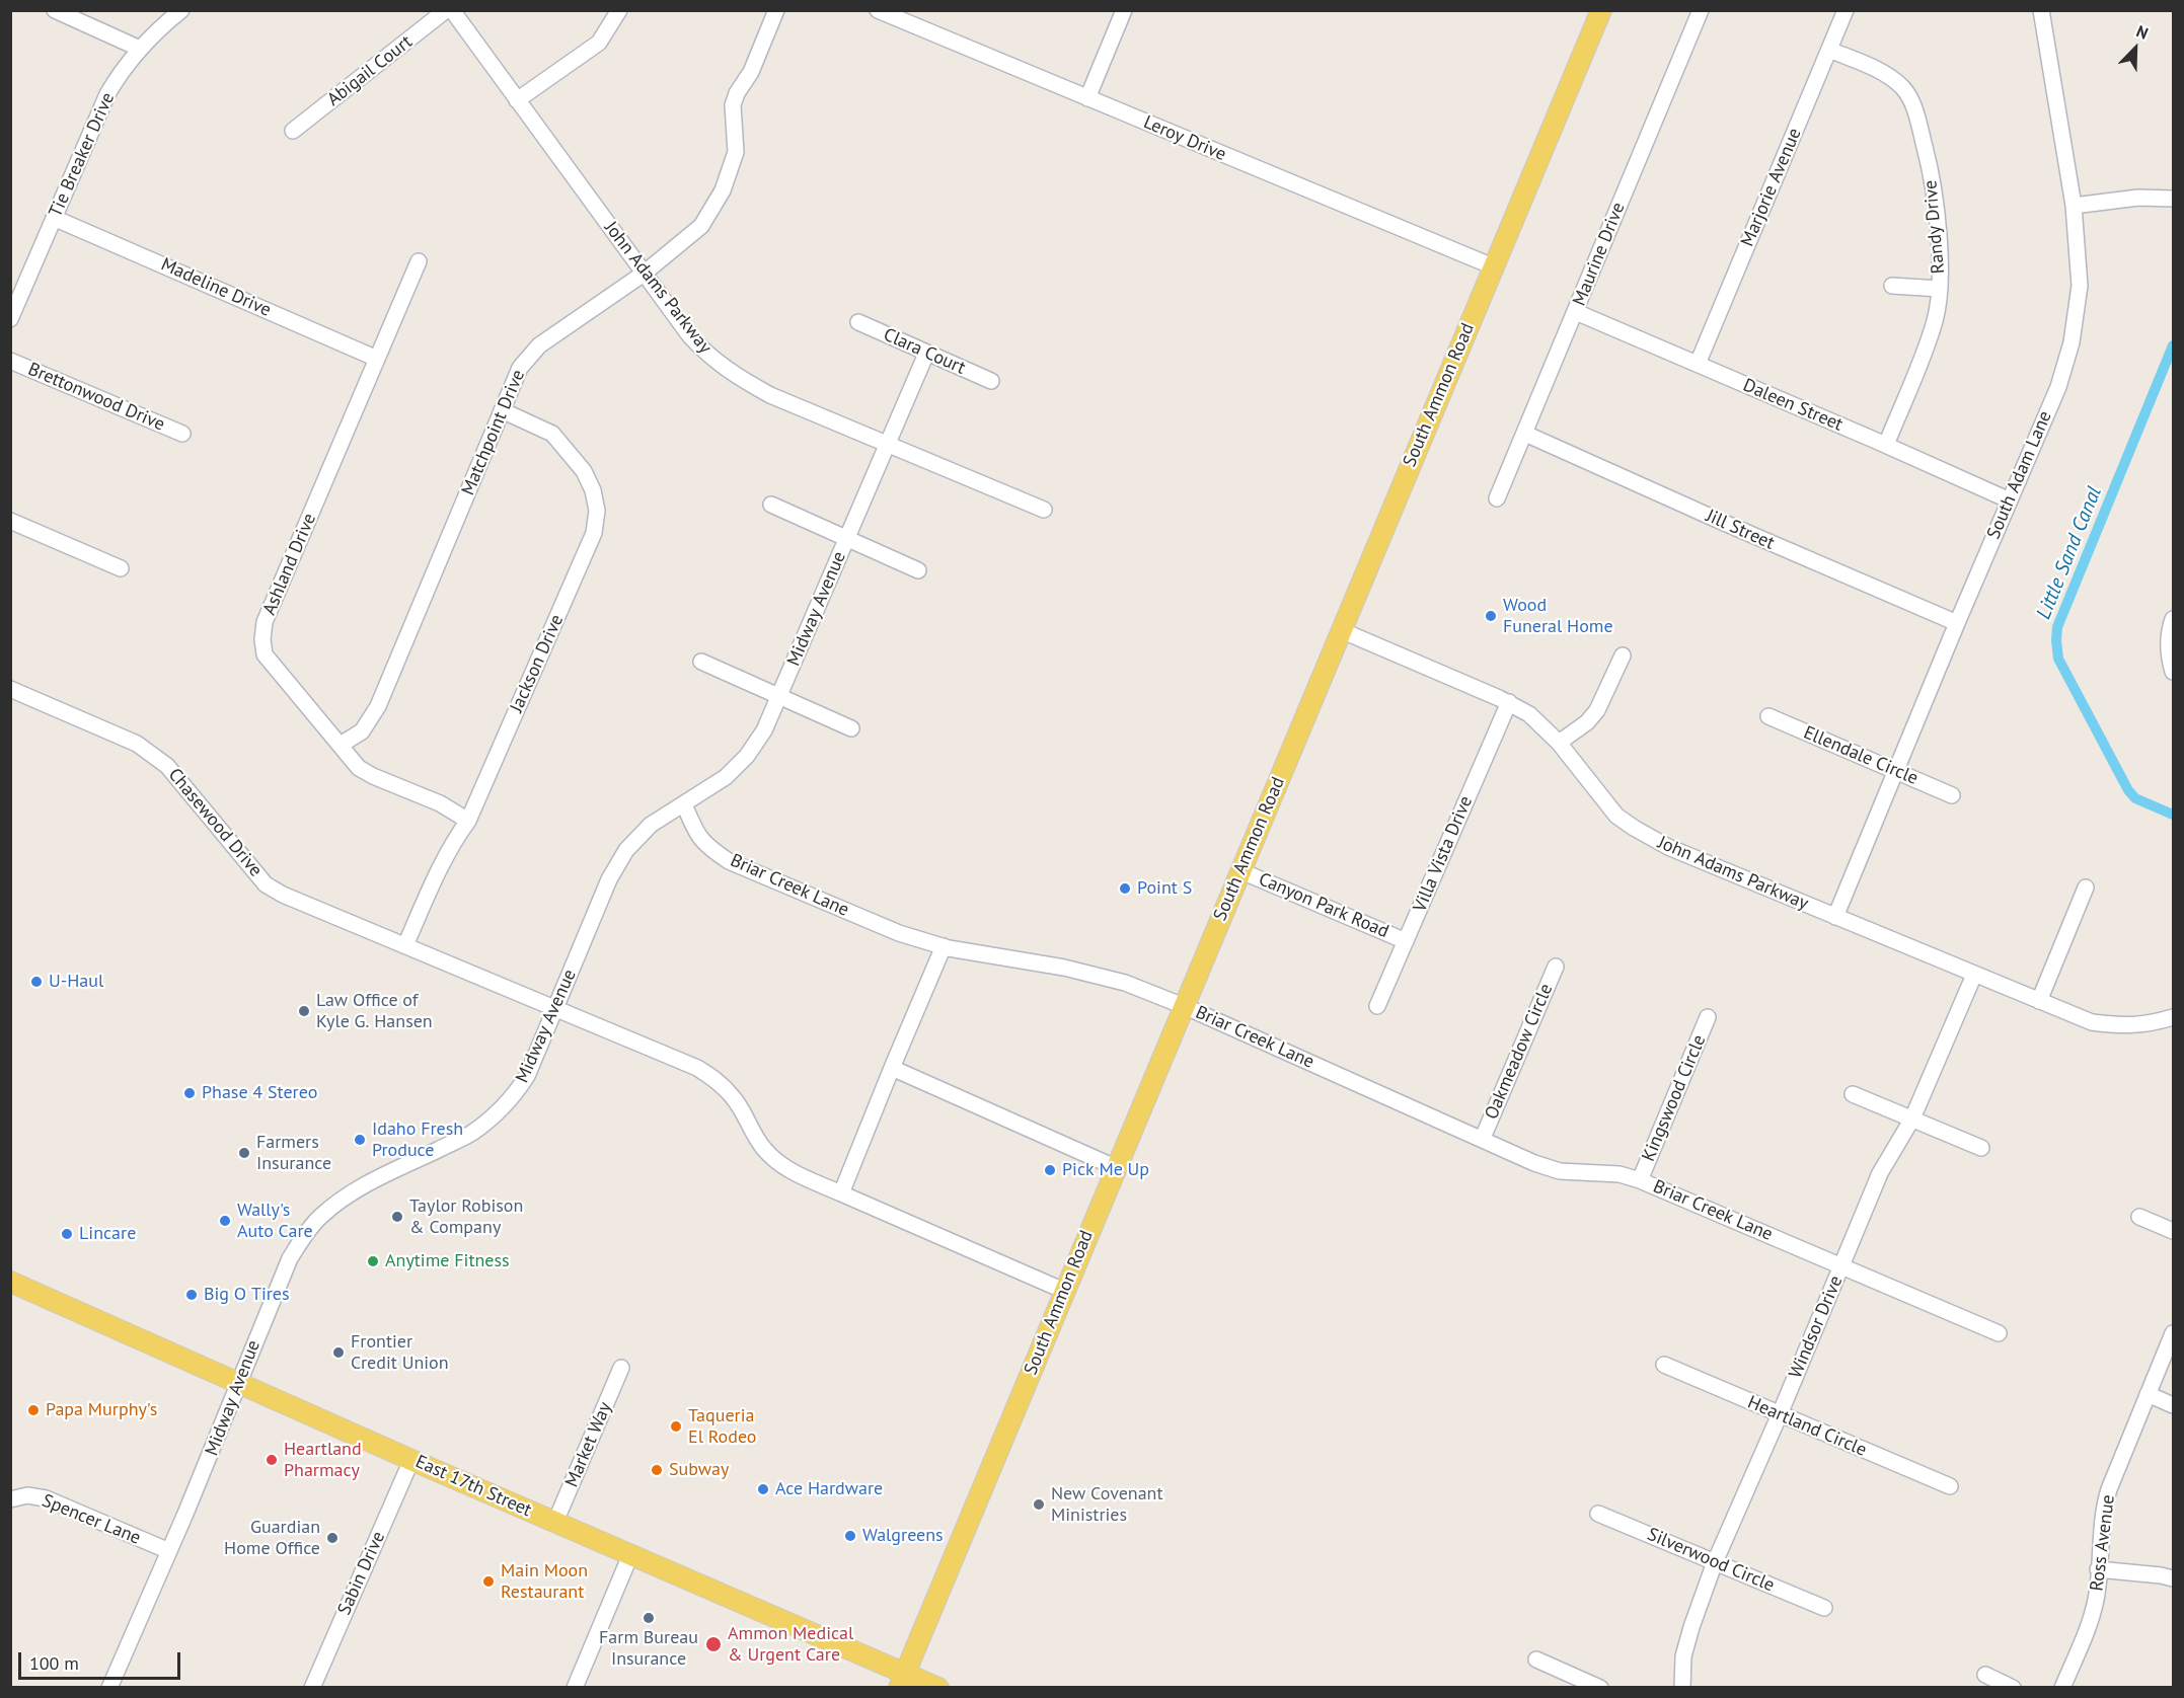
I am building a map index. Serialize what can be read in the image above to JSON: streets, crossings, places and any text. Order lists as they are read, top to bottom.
{
  "streets": {
    "main road": ["South Ammon Road", "East 17th Street"],
    "street": [
      "Abigail Court",
      "Leroy Drive",
      "Tie Breaker Drive",
      "Marjorie Avenue",
      "Randy Drive",
      "Maurine Drive",
      "Madeline Drive",
      "John Adams Parkway",
      "Clara Court",
      "Brettonwood Drive",
      "Daleen Street",
      "Matchpoint Drive",
      "South Adam Lane",
      "Jill Street",
      "Ashland Drive",
      "Midway Avenue",
      "Jackson Drive",
      "Ellendale Circle",
      "Chasewood Drive",
      "Villa Vista Drive",
      "Briar Creek Lane",
      "Canyon Park Road",
      "Oakmeadow Circle",
      "Kingswood Circle",
      "Windsor Drive",
      "Heartland Circle",
      "Market Way",
      "Spencer Lane",
      "Ross Avenue",
      "Silverwood Circle",
      "Sabin Drive"
    ]
  },
  "crossings": [
    ["Leroy Drive", "South Ammon Road"],
    ["Tie Breaker Drive", "Madeline Drive"],
    ["Marjorie Avenue", "Randy Drive"],
    ["Marjorie Avenue", "Daleen Street"],
    ["Randy Drive", "Daleen Street"],
    ["Maurine Drive", "Daleen Street"],
    ["Maurine Drive", "Jill Street"],
    ["Madeline Drive", "Ashland Drive"],
    ["John Adams Parkway", "South Ammon Road"],
    ["John Adams Parkway", "Matchpoint Drive"],
    ["John Adams Parkway", "South Adam Lane"],
    ["John Adams Parkway", "Midway Avenue"],
    ["John Adams Parkway", "Villa Vista Drive"],
    ["John Adams Parkway", "Windsor Drive"],
    ["Clara Court", "Midway Avenue"],
    ["South Ammon Road", "Chasewood Drive"],
    ["South Ammon Road", "Briar Creek Lane"],
    ["South Ammon Road", "Canyon Park Road"],
    ["South Ammon Road", "East 17th Street"],
    ["Daleen Street", "South Adam Lane"],
    ["Matchpoint Drive", "Ashland Drive"],
    ["Matchpoint Drive", "Jackson Drive"],
    ["South Adam Lane", "Jill Street"],
    ["South Adam Lane", "Ellendale Circle"],
    ["Ashland Drive", "Jackson Drive"],
    ["Midway Avenue", "Chasewood Drive"],
    ["Midway Avenue", "Briar Creek Lane"],
    ["Midway Avenue", "East 17th Street"],
    ["Midway Avenue", "Spencer Lane"],
    ["Jackson Drive", "Chasewood Drive"],
    ["Villa Vista Drive", "Canyon Park Road"],
    ["Briar Creek Lane", "Oakmeadow Circle"],
    ["Briar Creek Lane", "Kingswood Circle"],
    ["Briar Creek Lane", "Windsor Drive"],
    ["Windsor Drive", "Heartland Circle"],
    ["Windsor Drive", "Silverwood Circle"],
    ["Market Way", "East 17th Street"],
    ["East 17th Street", "Sabin Drive"]
  ],
  "water": ["Little Sand Canal"],
  "places": [
    "Wood Funeral Home",
    "Point S",
    "U-Haul",
    "Law Office of Kyle G. Hansen",
    "Phase 4 Stereo",
    "Idaho Fresh Produce",
    "Farmers Insurance",
    "Pick Me Up",
    "Taylor Robison & Company",
    "Wally's Auto Care",
    "Lincare",
    "Anytime Fitness",
    "Big O Tires",
    "Frontier Credit Union",
    "Papa Murphy's",
    "Taqueria El Rodeo",
    "Heartland Pharmacy",
    "Subway",
    "Ace Hardware",
    "New Covenant Ministries",
    "Walgreens",
    "Guardian Home Office",
    "Main Moon Restaurant",
    "Farm Bureau Insurance",
    "Ammon Medical & Urgent Care"
  ],
  "scale_bar": "100 m",
  "north": "top right"
}
